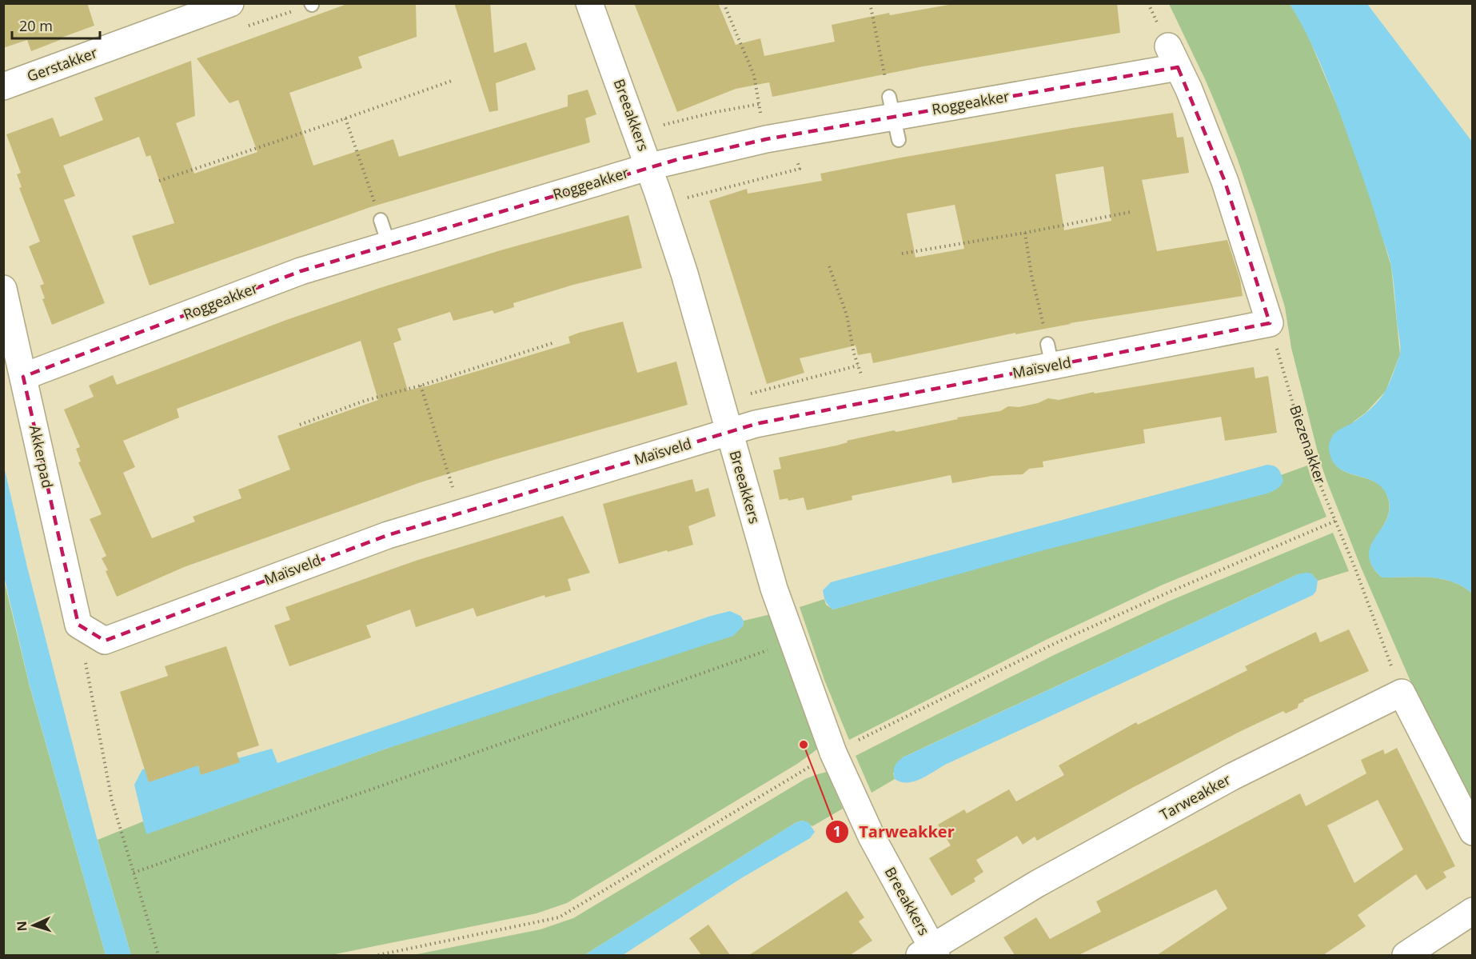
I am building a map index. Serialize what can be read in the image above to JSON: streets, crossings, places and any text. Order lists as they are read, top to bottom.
{
  "streets": {
    "street": [
      "Gerstakker",
      "Roggeakker",
      "Breeakkers",
      "Maïsveld",
      "Akkerpad",
      "Tarweakker"
    ],
    "path": ["Biezenakker"]
  },
  "crossings": [
    ["Roggeakker", "Breeakkers"],
    ["Roggeakker", "Maïsveld"],
    ["Roggeakker", "Biezenakker"],
    ["Roggeakker", "Akkerpad"],
    ["Breeakkers", "Maïsveld"],
    ["Breeakkers", "Tarweakker"],
    ["Maïsveld", "Biezenakker"],
    ["Maïsveld", "Akkerpad"],
    ["Biezenakker", "Tarweakker"]
  ],
  "places": ["Tarweakker"],
  "scale_bar": "20 m",
  "north": "left"
}
